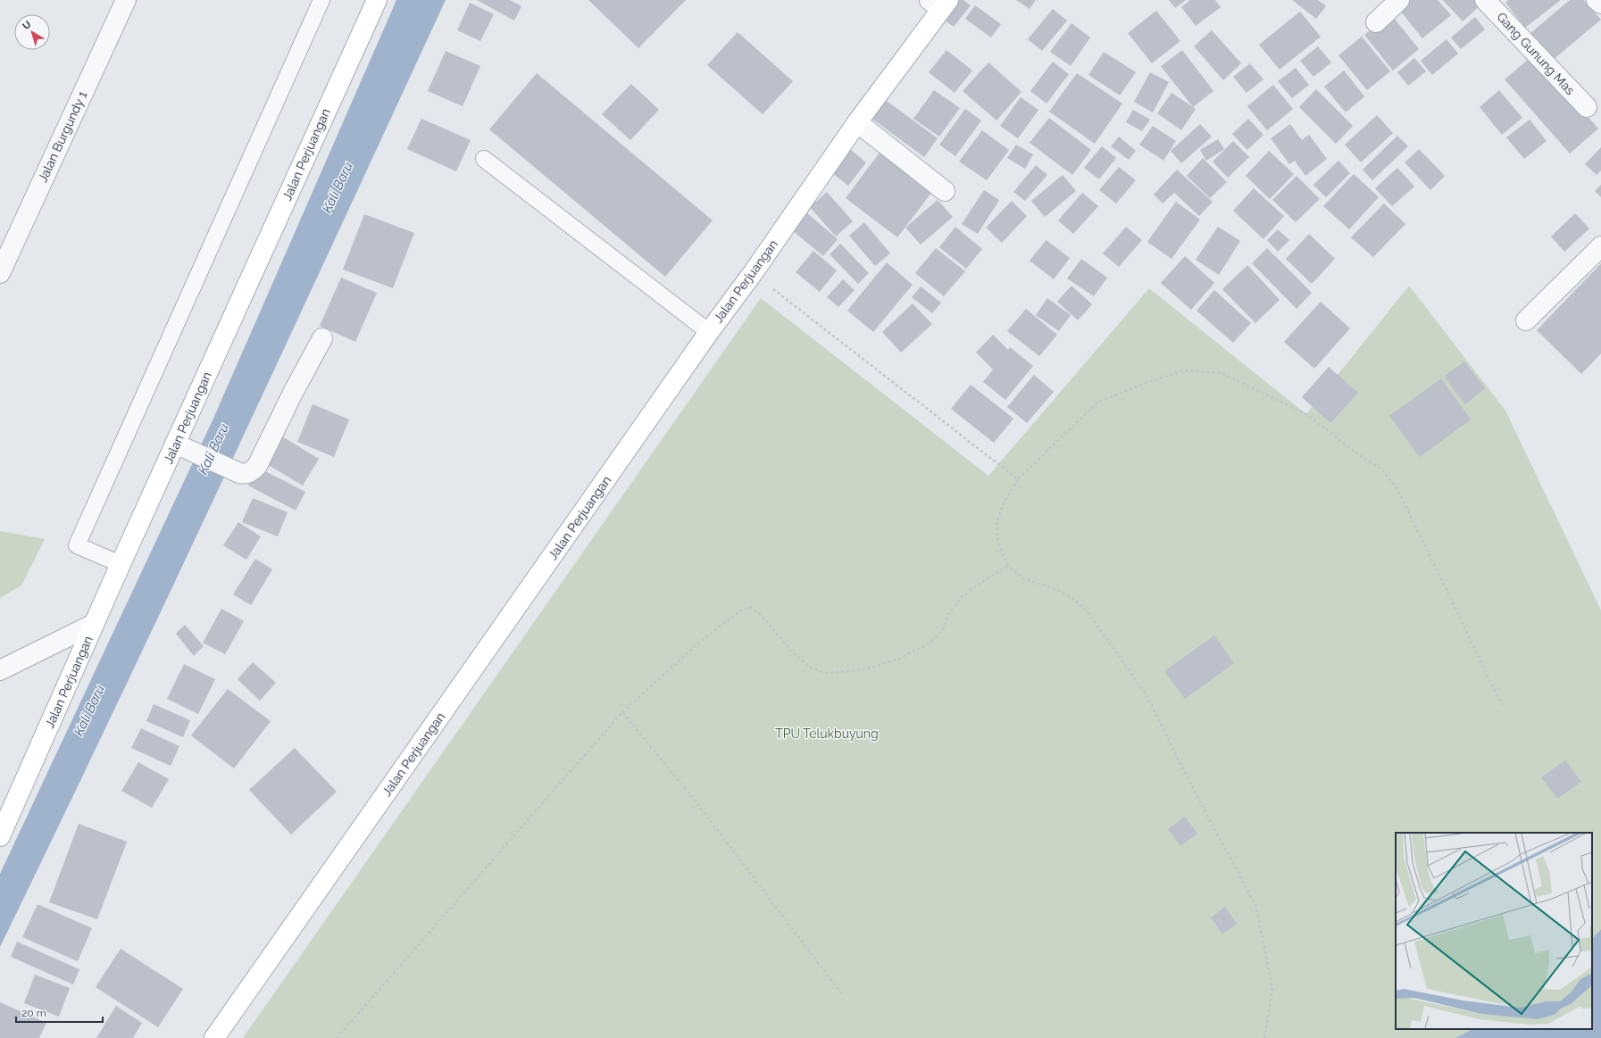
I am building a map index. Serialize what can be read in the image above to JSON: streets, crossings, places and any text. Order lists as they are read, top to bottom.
{
  "streets": {
    "main road": ["Jalan Perjuangan"],
    "street": ["Gang Gunung Mas", "Jalan Burgundy 1"]
  },
  "water": ["Kali Baru"],
  "parks": ["TPU Telukbuyung"],
  "scale_bar": "20 m",
  "north": "top left"
}
